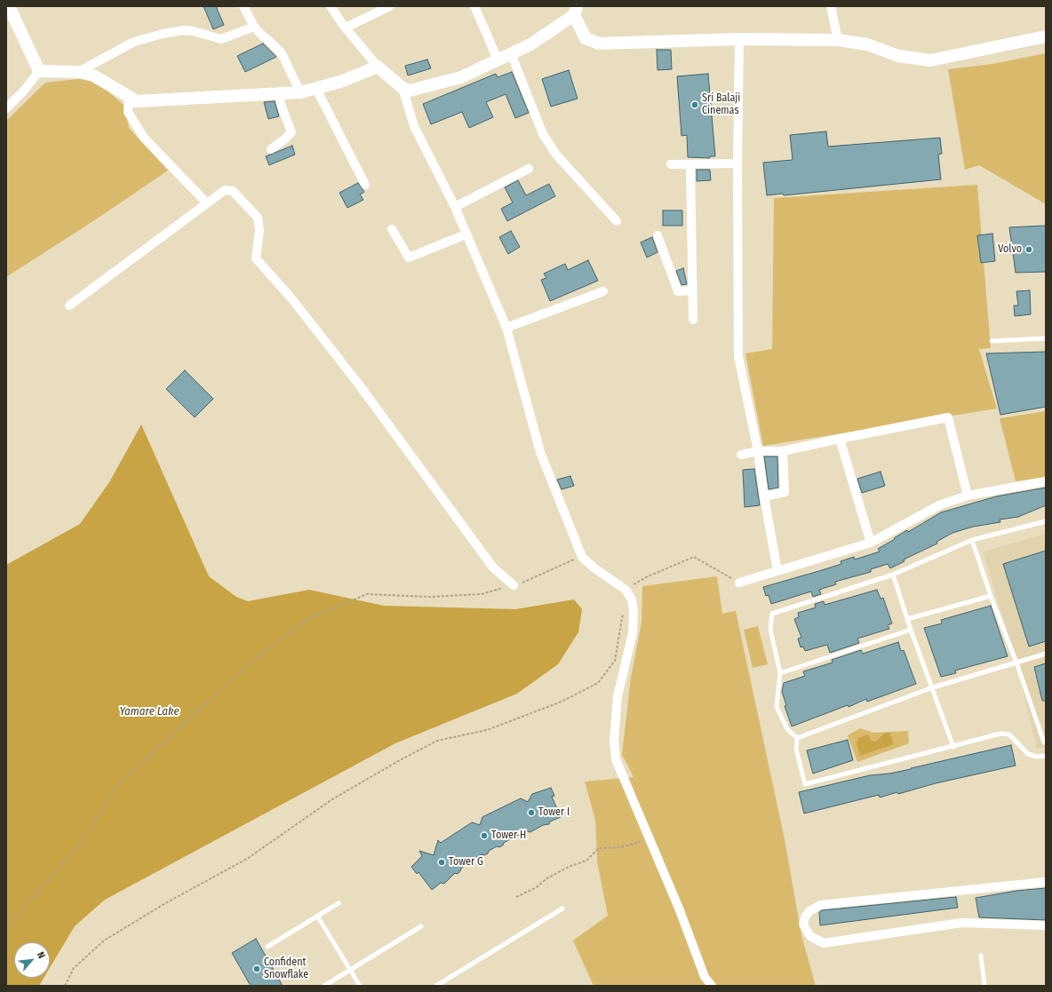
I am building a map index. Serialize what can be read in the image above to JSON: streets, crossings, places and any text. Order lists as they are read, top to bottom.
{
  "water": ["Yamare Lake"],
  "places": [
    "Sri Balaji Cinemas",
    "Volvo",
    "Tower I",
    "Tower H",
    "Tower G",
    "Confident Snowflake"
  ],
  "north": "top right"
}
